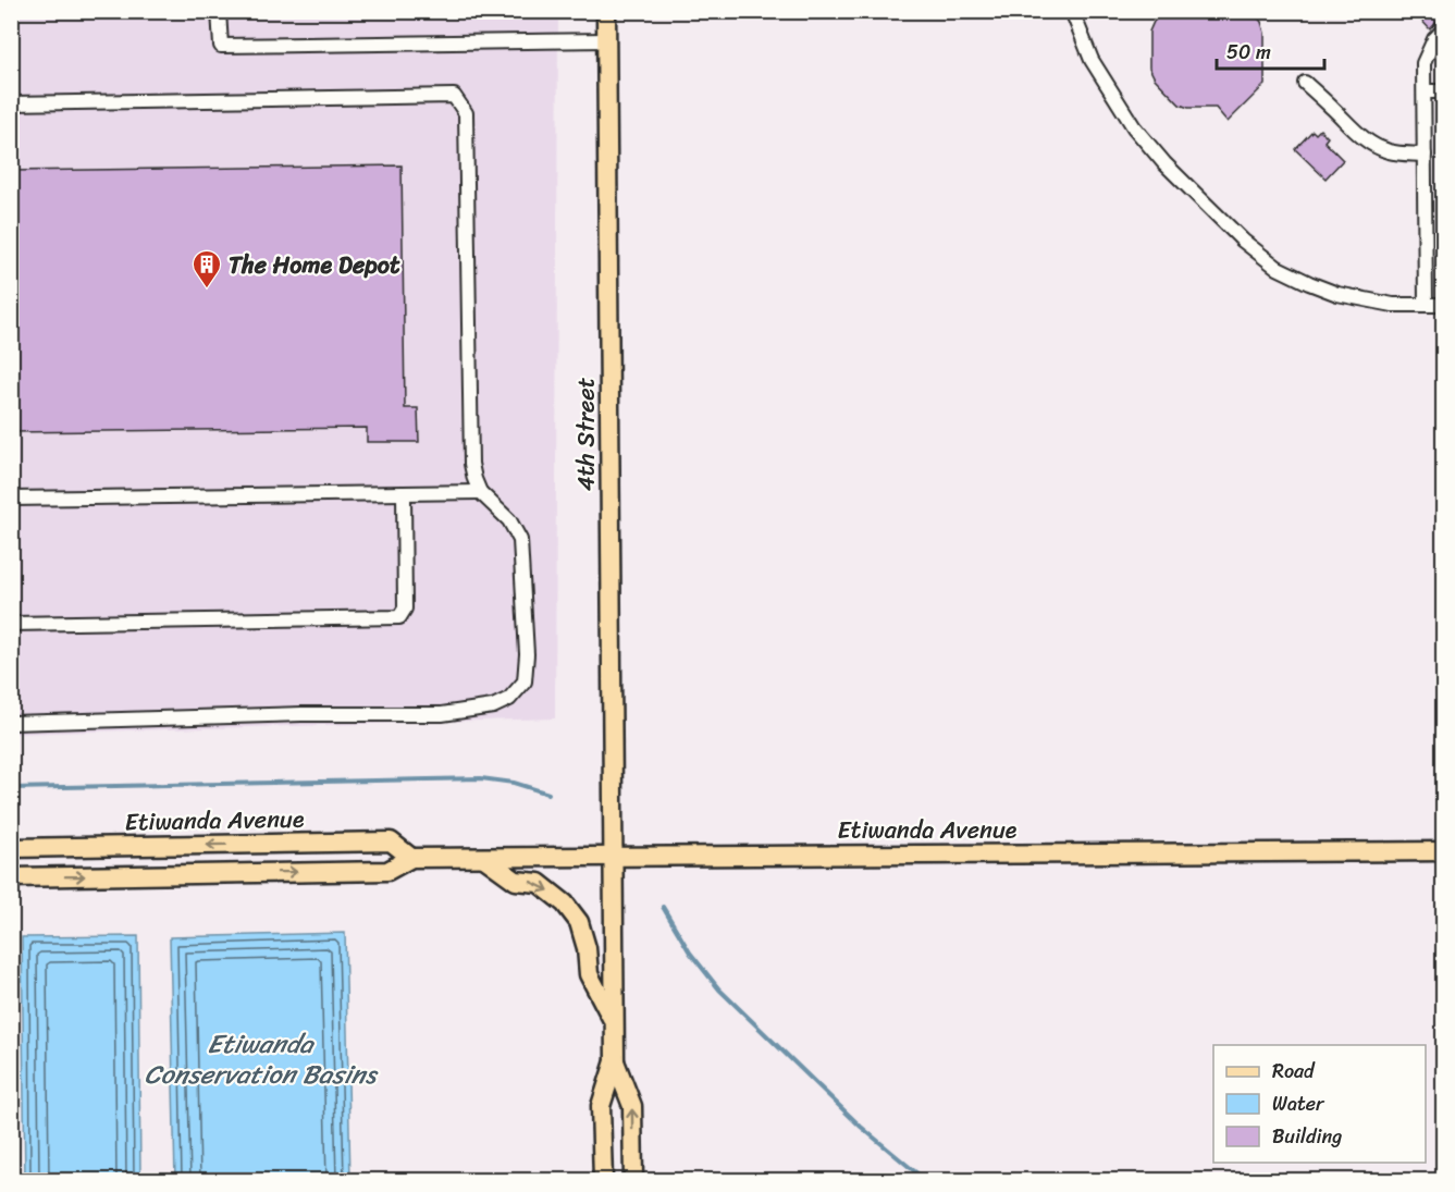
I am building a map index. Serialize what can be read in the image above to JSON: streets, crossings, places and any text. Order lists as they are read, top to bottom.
{
  "streets": {
    "main road": ["4th Street", "Etiwanda Avenue"]
  },
  "crossings": [
    ["4th Street", "Etiwanda Avenue"]
  ],
  "water": ["Etiwanda Conservation Basins"],
  "places": {
    "building": ["The Home Depot"]
  },
  "legend": ["Road", "Water", "Building"],
  "scale_bar": "50 m"
}
